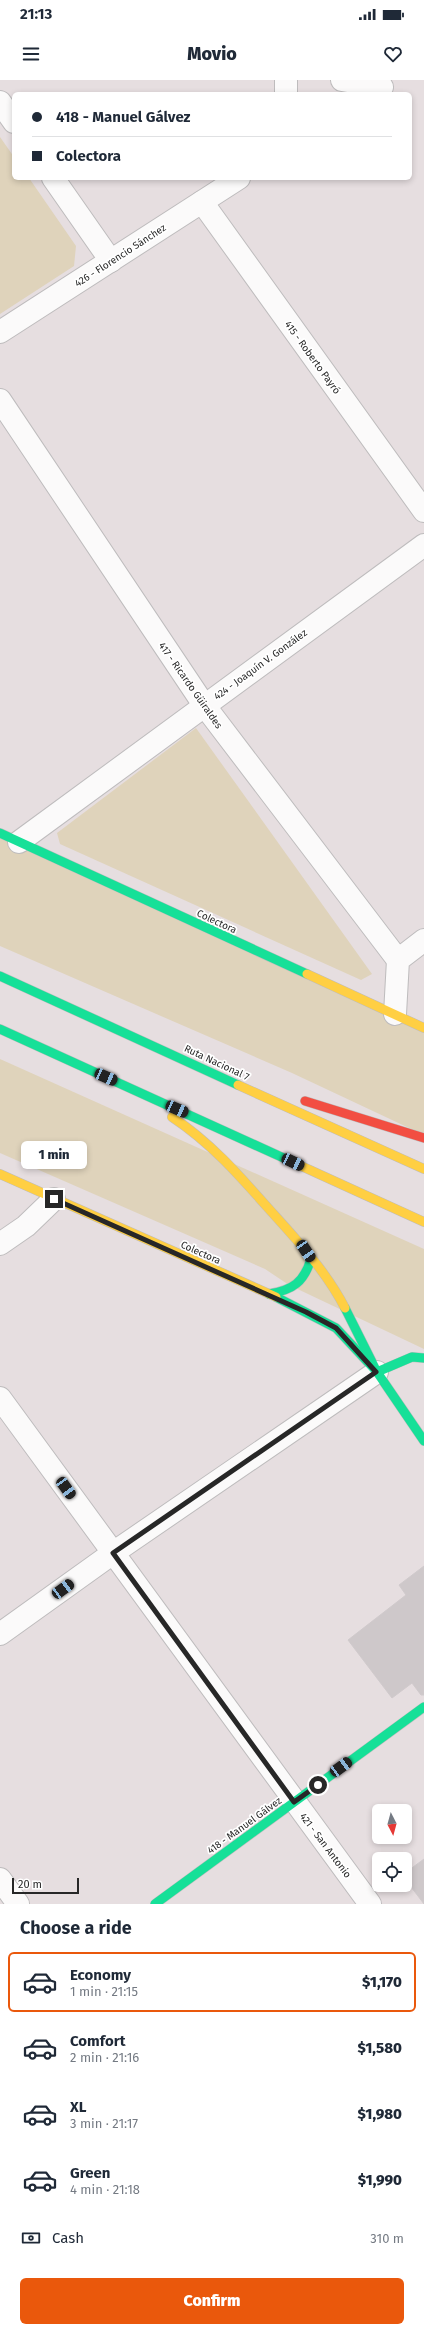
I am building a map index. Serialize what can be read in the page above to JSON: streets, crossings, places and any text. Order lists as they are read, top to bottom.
{
  "streets": {
    "main road": ["Colectora", "Ruta Nacional 7", "418 - Manuel Gálvez"],
    "street": [
      "426 - Florencio Sánchez",
      "415 - Roberto Payró",
      "424 - Joaquín V. González",
      "417 - Ricardo Güiraldes",
      "421 - San Antonio"
    ]
  },
  "crossings": [
    ["426 - Florencio Sánchez", "415 - Roberto Payró"],
    ["424 - Joaquín V. González", "417 - Ricardo Güiraldes"],
    ["424 - Joaquín V. González", "Colectora"],
    ["418 - Manuel Gálvez", "421 - San Antonio"]
  ],
  "scale_bar": "20 m",
  "north": "bottom",
  "page": {
    "status": "21:13",
    "header": "Movio",
    "banner": ["418 - Manuel Gálvez", "Colectora"],
    "bubble": "1 min",
    "scale": "20 m",
    "heading": "Choose a ride",
    "list": [
      {
        "name": "Economy",
        "note": "1 min · 21:15",
        "value": "$1,170"
      },
      {
        "name": "Comfort",
        "note": "2 min · 21:16",
        "value": "$1,580"
      },
      {
        "name": "XL",
        "note": "3 min · 21:17",
        "value": "$1,980"
      },
      {
        "name": "Green",
        "note": "4 min · 21:18",
        "value": "$1,990"
      }
    ],
    "pay": ["Cash", "310 m"],
    "buttons": "Confirm"
  }
}
